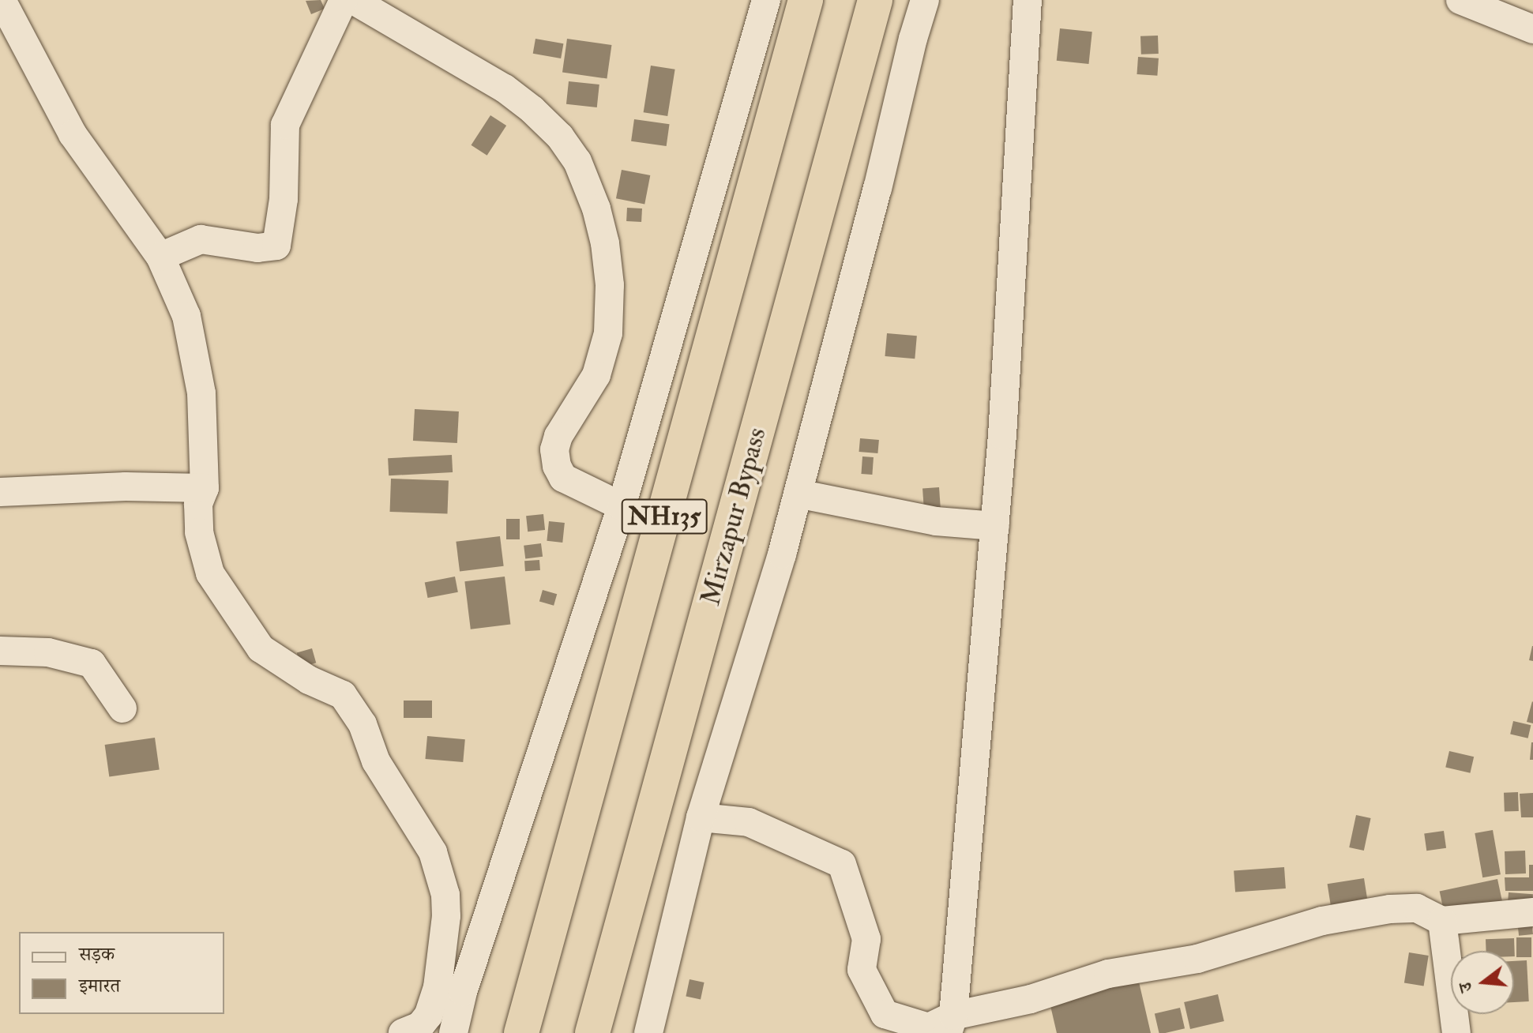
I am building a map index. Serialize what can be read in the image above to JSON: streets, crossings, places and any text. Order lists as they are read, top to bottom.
{
  "streets": {
    "highway": ["NH135", "Mirzapur Bypass"]
  },
  "legend": ["सड़क", "इमारत"],
  "north": "left"
}
